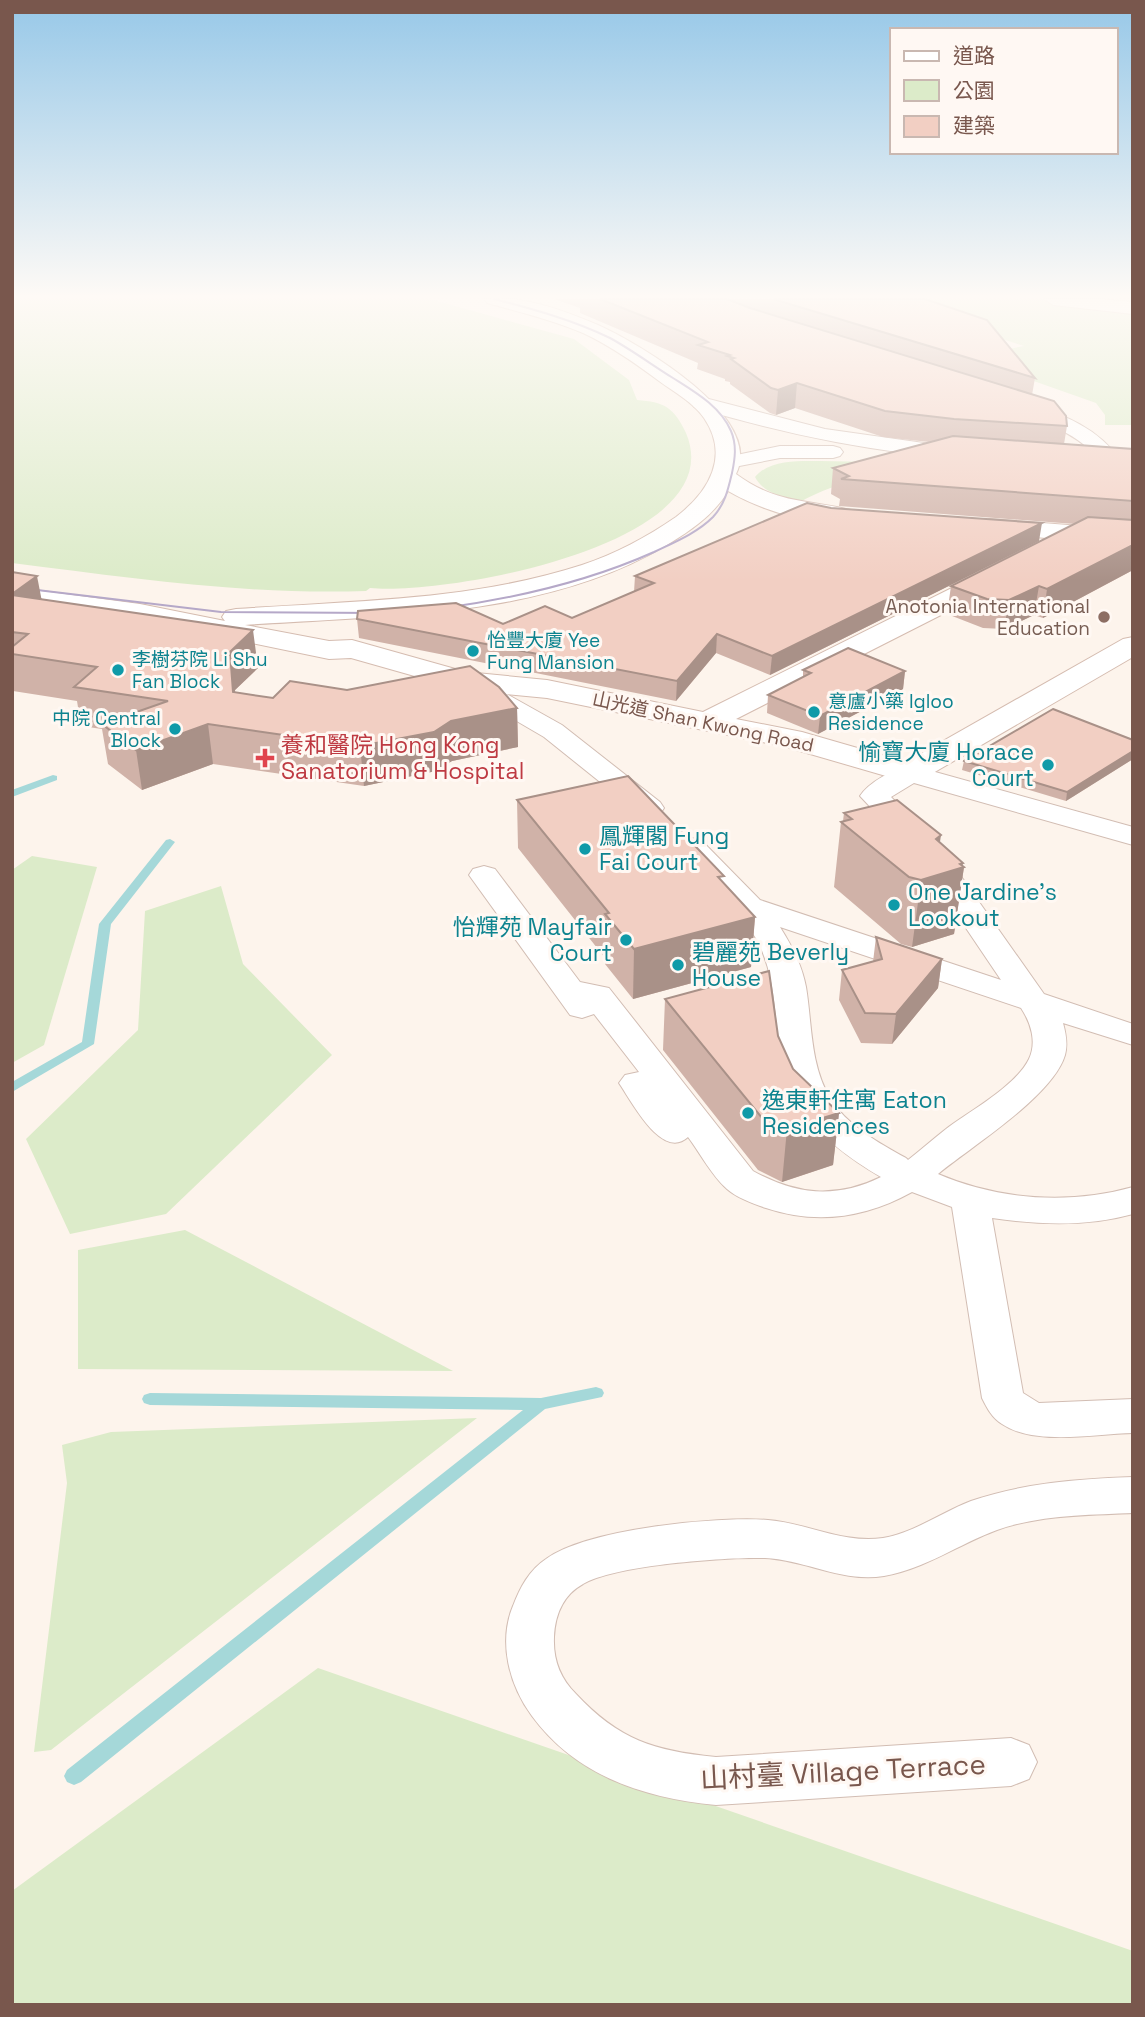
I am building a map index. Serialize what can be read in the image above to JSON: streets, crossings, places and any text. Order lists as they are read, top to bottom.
{
  "streets": {
    "street": ["山光道 Shan Kwong Road", "山村臺 Village Terrace"]
  },
  "places": {
    "other": [
      "Anotonia International Education",
      "怡豐大廈 Yee Fung Mansion",
      "李樹芬院 Li Shu Fan Block",
      "意廬小築 Igloo Residence",
      "中院 Central Block",
      "愉寶大廈 Horace Court",
      "鳳輝閣 Fung Fai Court",
      "One Jardine's Lookout",
      "怡輝苑 Mayfair Court",
      "碧麗苑 Beverly House",
      "逸東軒住寓 Eaton Residences"
    ],
    "health": ["養和醫院 Hong Kong Sanatorium & Hospital"]
  },
  "legend": ["道路", "公園", "建築"]
}
